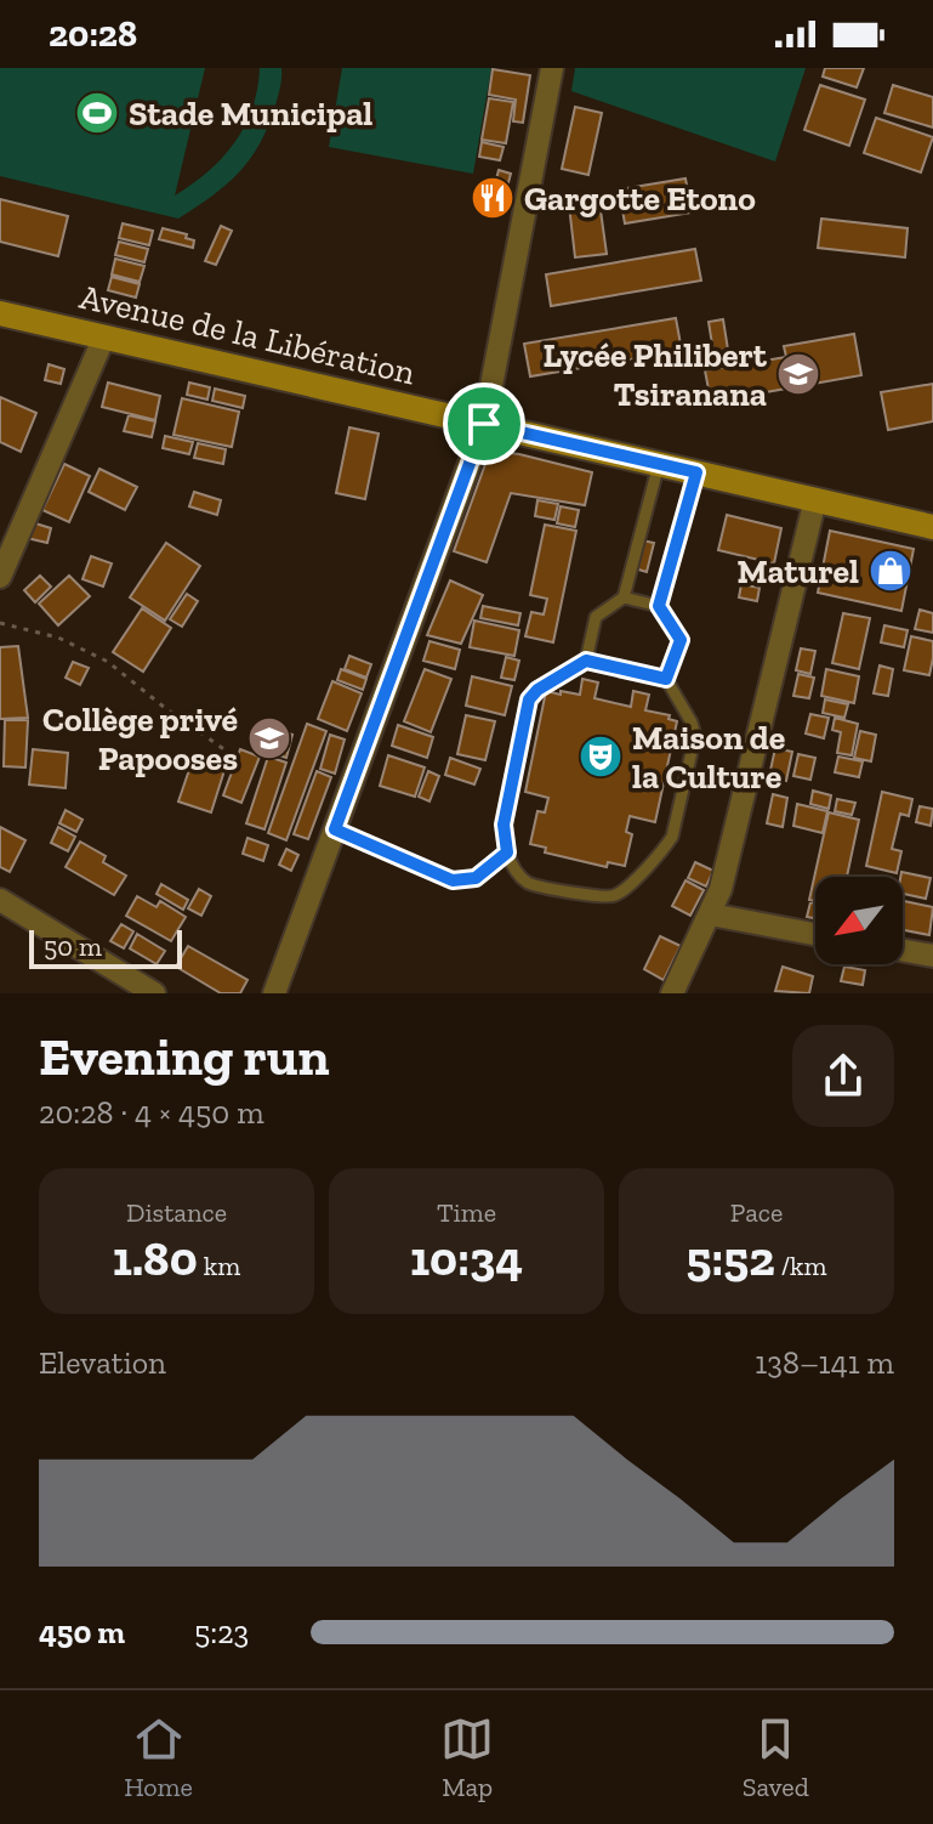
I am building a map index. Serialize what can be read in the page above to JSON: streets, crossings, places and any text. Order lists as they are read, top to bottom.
{
  "streets": {
    "main road": ["Avenue de la Libération"]
  },
  "places": {
    "sports": ["Stade Municipal"],
    "restaurant": ["Gargotte Etono"],
    "school or university": ["Lycée Philibert Tsiranana", "Collège privé Papooses"],
    "shop": ["Maturel"],
    "theatre": ["Maison de la Culture"]
  },
  "scale_bar": "50 m",
  "north": "bottom left",
  "page": {
    "status": "20:28",
    "scale": "50 m",
    "heading": ["Evening run", "20:28 · 4 × 450 m"],
    "stats": [
      ["Distance", "1.80 km"],
      ["Time", "10:34"],
      ["Pace", "5:52 /km"]
    ],
    "chart": ["Elevation", "138–141 m"],
    "list": [
      {
        "name": "450 m",
        "note": "5:23"
      }
    ],
    "tabs": ["Home", "Map", "Saved"]
  }
}
